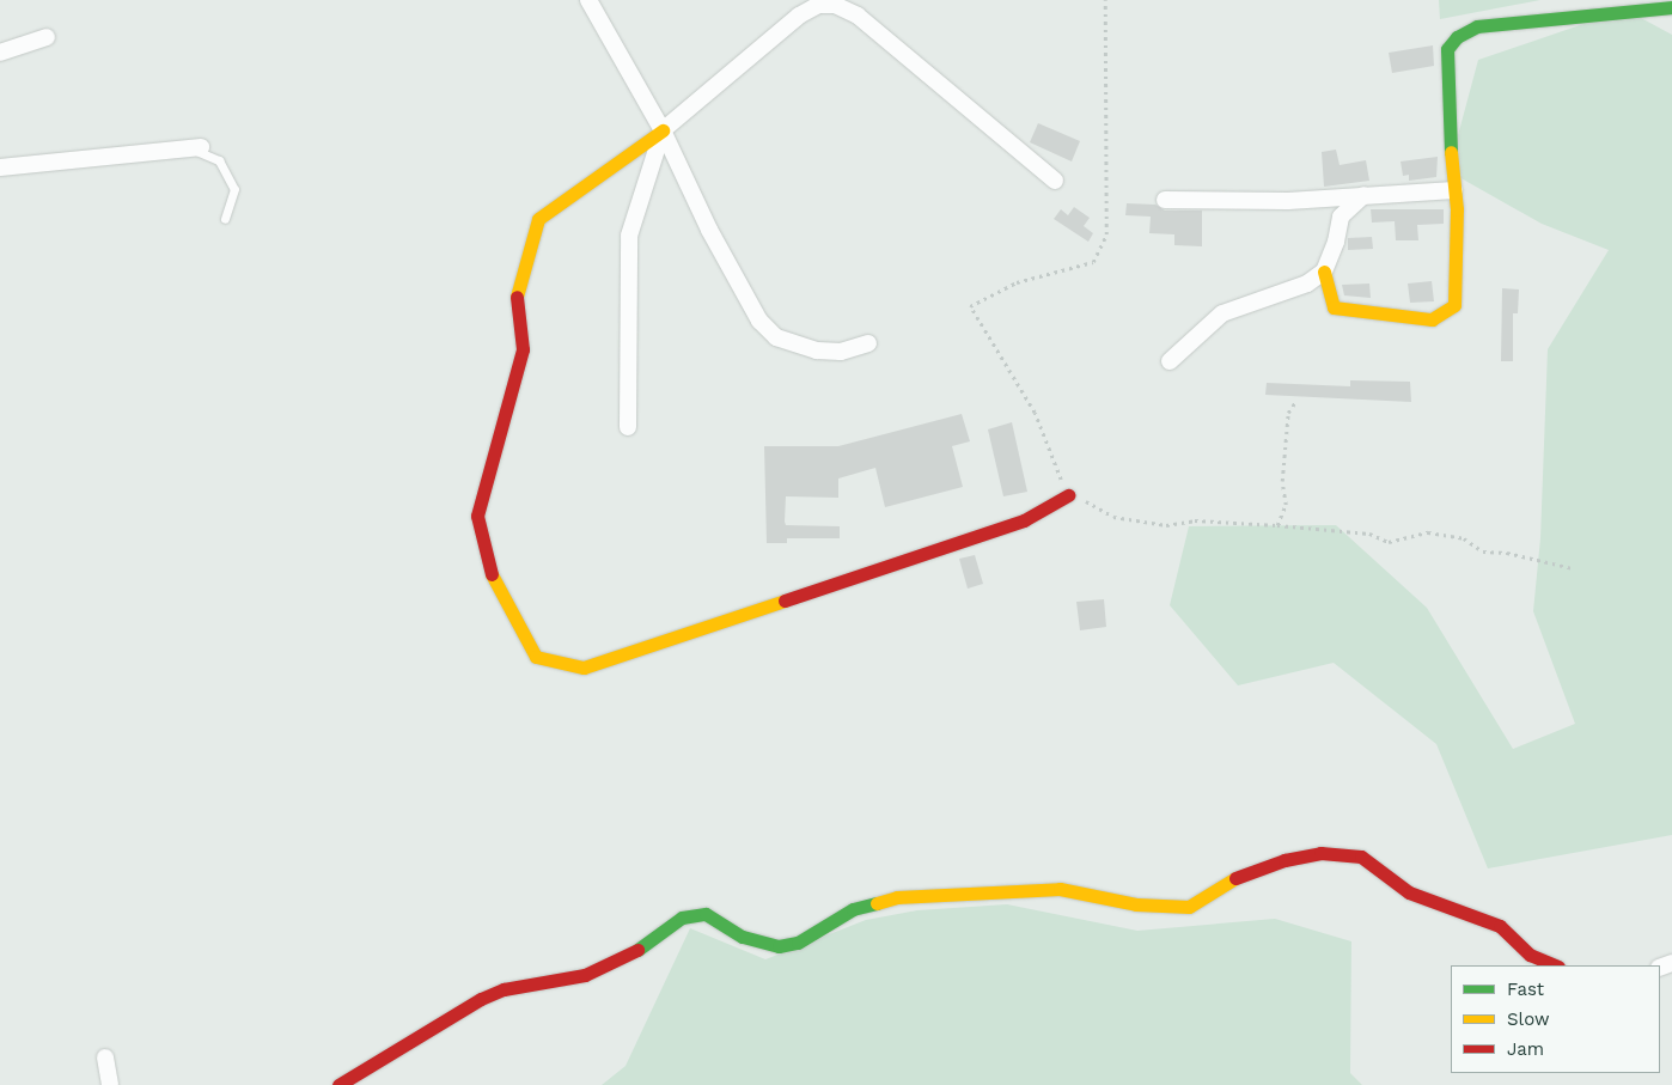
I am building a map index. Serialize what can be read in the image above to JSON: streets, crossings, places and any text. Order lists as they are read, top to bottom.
{
  "legend": ["Fast", "Slow", "Jam"]
}
